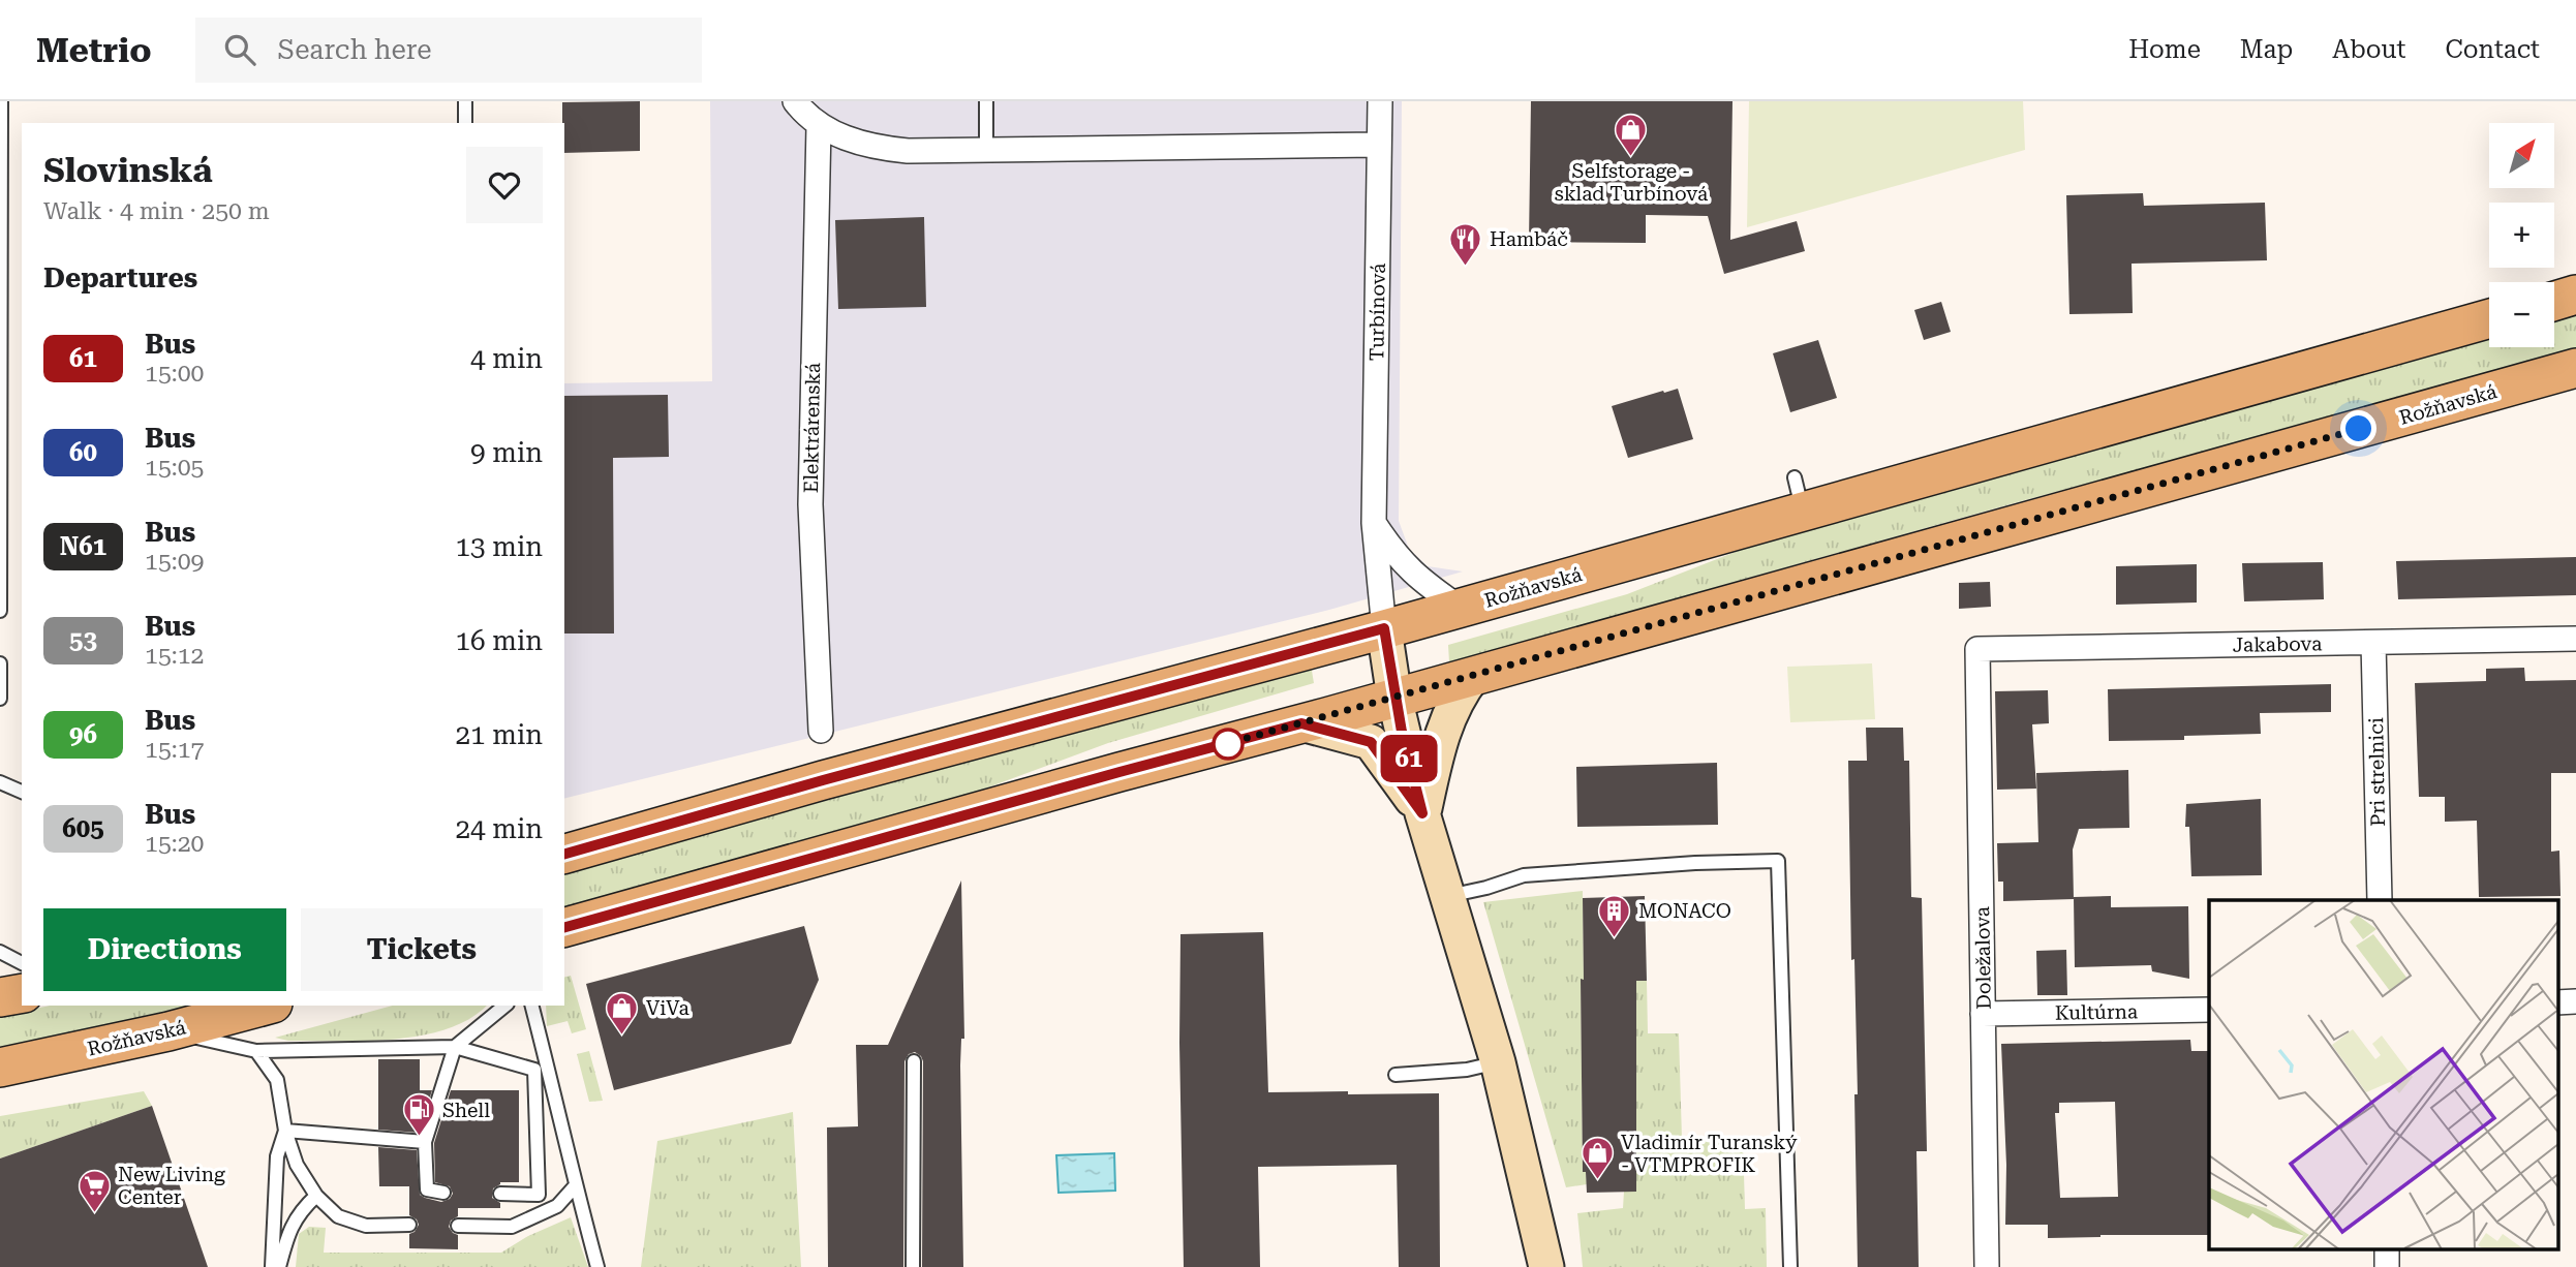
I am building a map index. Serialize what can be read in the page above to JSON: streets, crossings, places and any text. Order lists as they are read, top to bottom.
{
  "streets": {
    "main road": ["Rožňavská"],
    "street": [
      "Turbínová",
      "Elektrárenská",
      "Jakabova",
      "Pri strelnici",
      "Doležalova",
      "Kultúrna"
    ]
  },
  "crossings": [
    ["Turbínová", "Rožňavská"],
    ["Jakabova", "Pri strelnici"],
    ["Jakabova", "Doležalova"],
    ["Doležalova", "Kultúrna"]
  ],
  "places": {
    "shop": ["Selfstorage - sklad Turbínová", "ViVa", "Vladimír Turanský - VTMPROFIK"],
    "restaurant": ["Hambáč"],
    "building": ["MONACO"],
    "fuel station": ["Shell"],
    "supermarket": ["New Living Center"]
  },
  "lines": ["bus line 61"],
  "north": "top right",
  "page": {
    "header": "Metrio",
    "search": "Search here",
    "nav": [
      "Home",
      "Map",
      "About",
      "Contact"
    ],
    "on_map": "61",
    "map_buttons": ["+", "−"],
    "heading": [
      ["Slovinská", "Walk · 4 min · 250 m"],
      "Departures"
    ],
    "list": [
      {
        "mark": "61",
        "name": "Bus",
        "note": "15:00",
        "value": "4 min"
      },
      {
        "mark": "60",
        "name": "Bus",
        "note": "15:05",
        "value": "9 min"
      },
      {
        "mark": "N61",
        "name": "Bus",
        "note": "15:09",
        "value": "13 min"
      },
      {
        "mark": "53",
        "name": "Bus",
        "note": "15:12",
        "value": "16 min"
      },
      {
        "mark": "96",
        "name": "Bus",
        "note": "15:17",
        "value": "21 min"
      },
      {
        "mark": "605",
        "name": "Bus",
        "note": "15:20",
        "value": "24 min"
      }
    ],
    "buttons": ["Directions", "Tickets"]
  }
}
